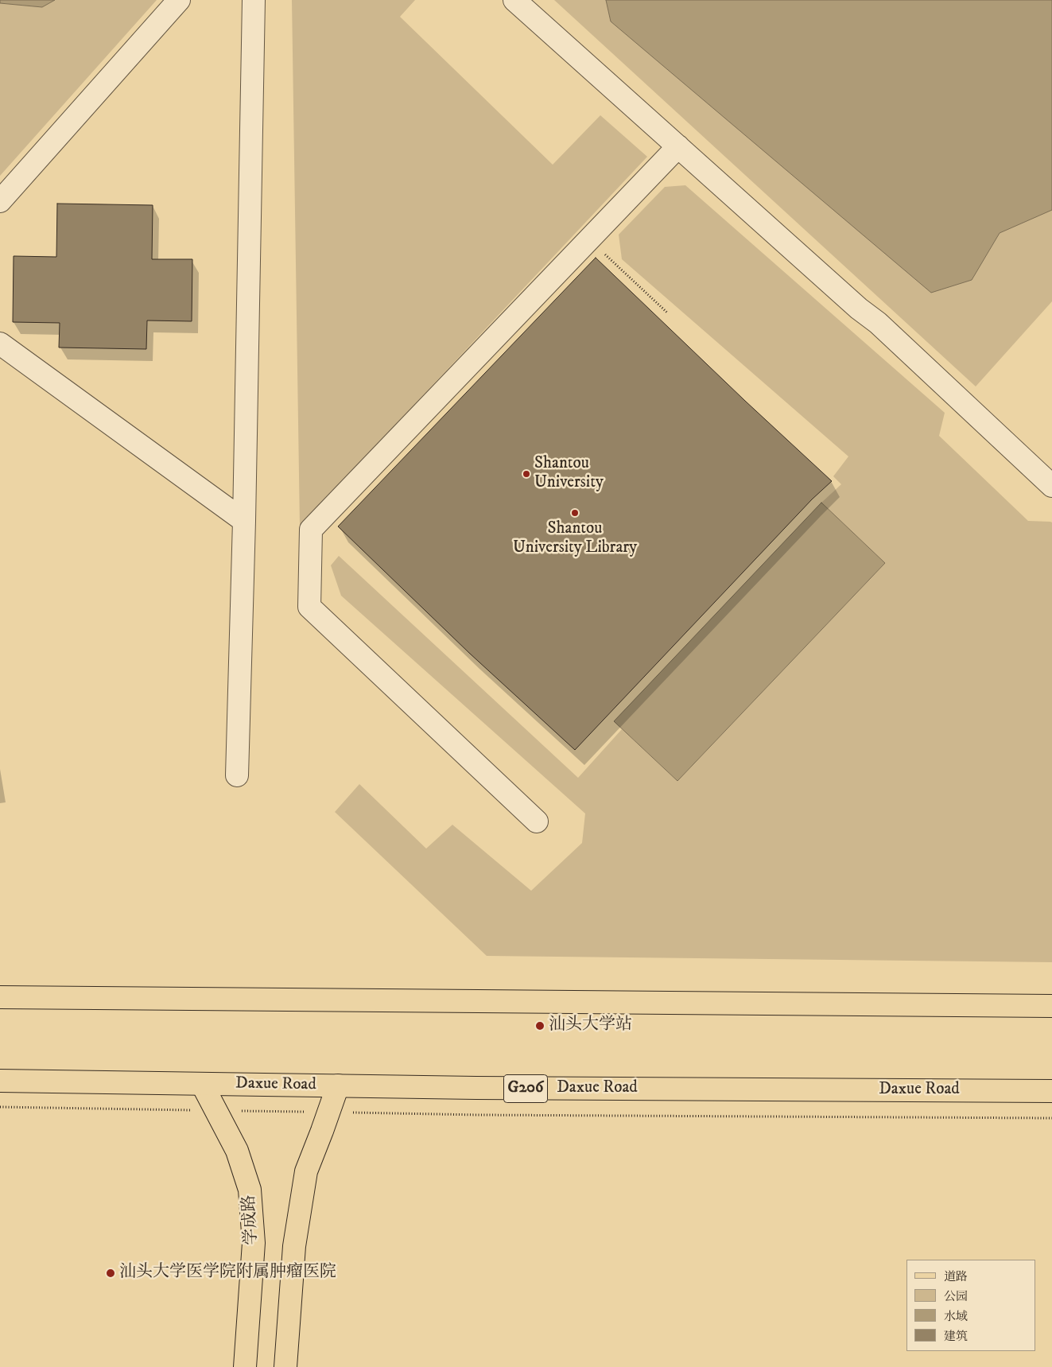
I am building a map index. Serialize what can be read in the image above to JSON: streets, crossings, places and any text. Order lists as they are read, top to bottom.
{
  "streets": {
    "main road": ["Daxue Road", "G206", "学成路"]
  },
  "crossings": [
    ["Daxue Road", "学成路"]
  ],
  "places": [
    "Shantou University",
    "Shantou University Library",
    "汕头大学站",
    "汕头大学医学院附属肿瘤医院"
  ],
  "legend": [
    "道路",
    "公园",
    "水域",
    "建筑"
  ]
}
